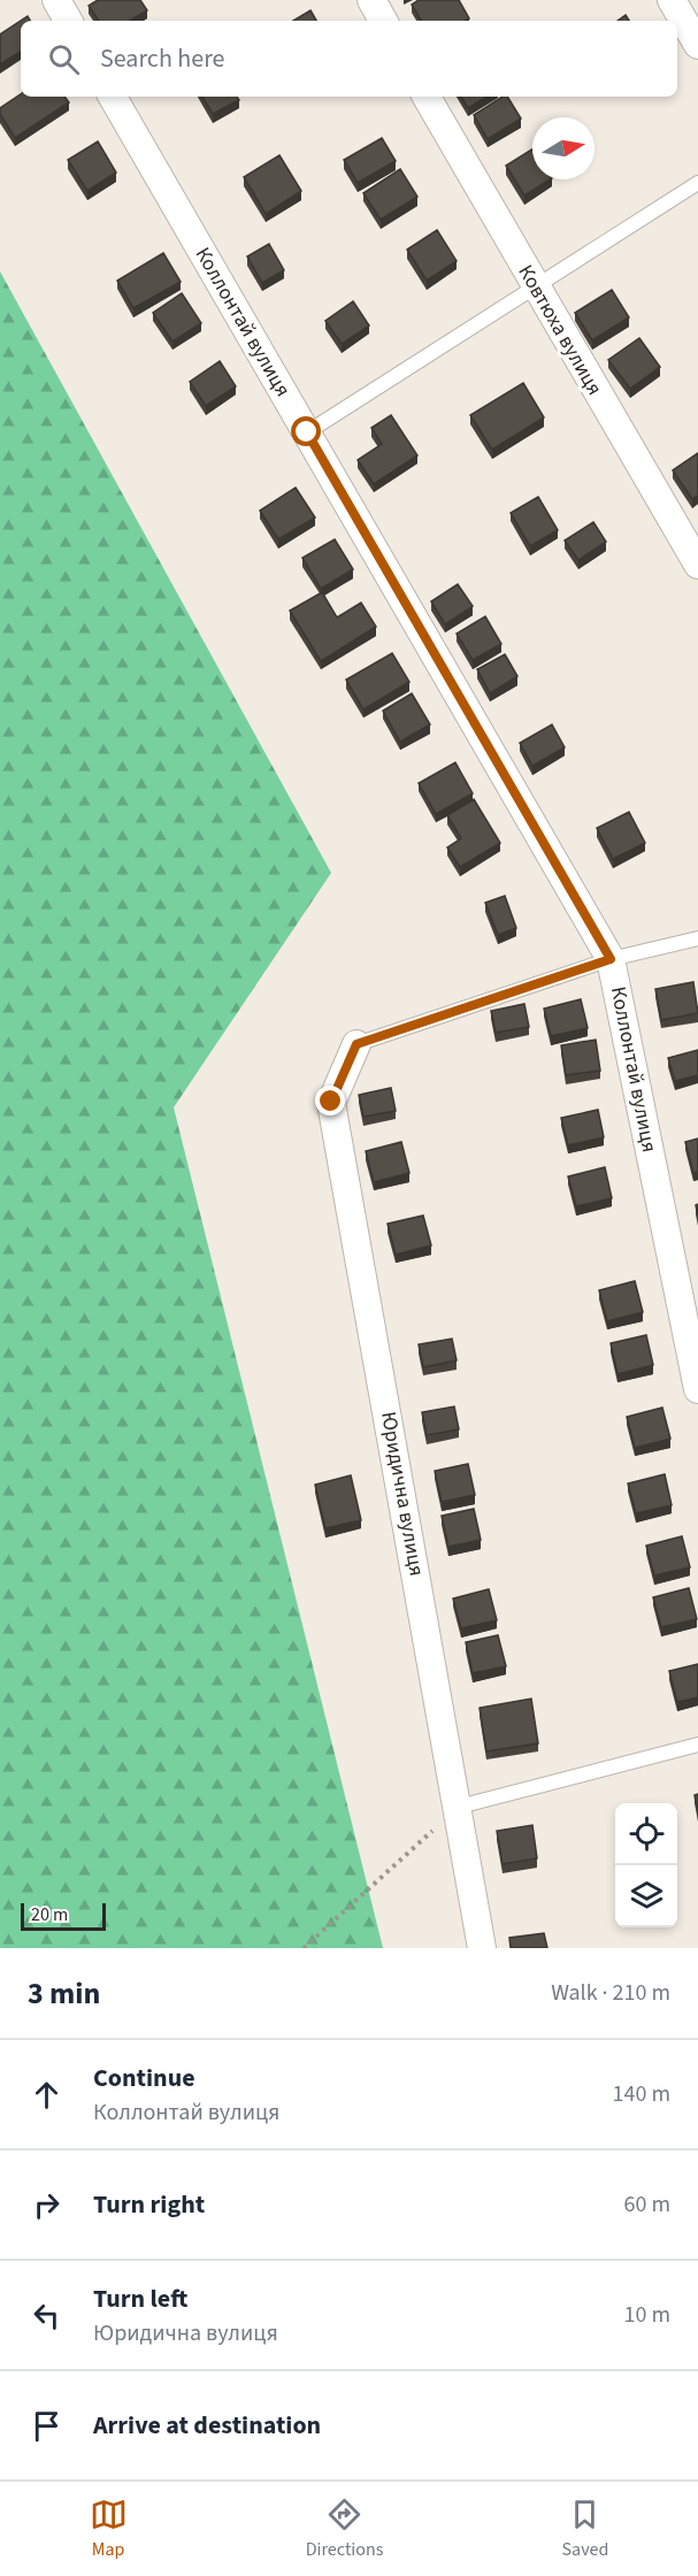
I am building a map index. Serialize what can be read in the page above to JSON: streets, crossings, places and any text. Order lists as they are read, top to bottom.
{
  "streets": {
    "street": ["Коллонтай вулиця", "Ковтюха вулиця", "Юридична вулиця"]
  },
  "scale_bar": "20 m",
  "north": "right",
  "page": {
    "search": "Search here",
    "scale": "20 m",
    "heading": ["3 min", "Walk · 210 m"],
    "list": [
      ["Continue", "Коллонтай вулиця", "140 m"],
      ["Turn right", "60 m"],
      ["Turn left", "Юридична вулиця", "10 m"],
      "Arrive at destination"
    ],
    "nav": ["Map", "Directions", "Saved"]
  }
}
